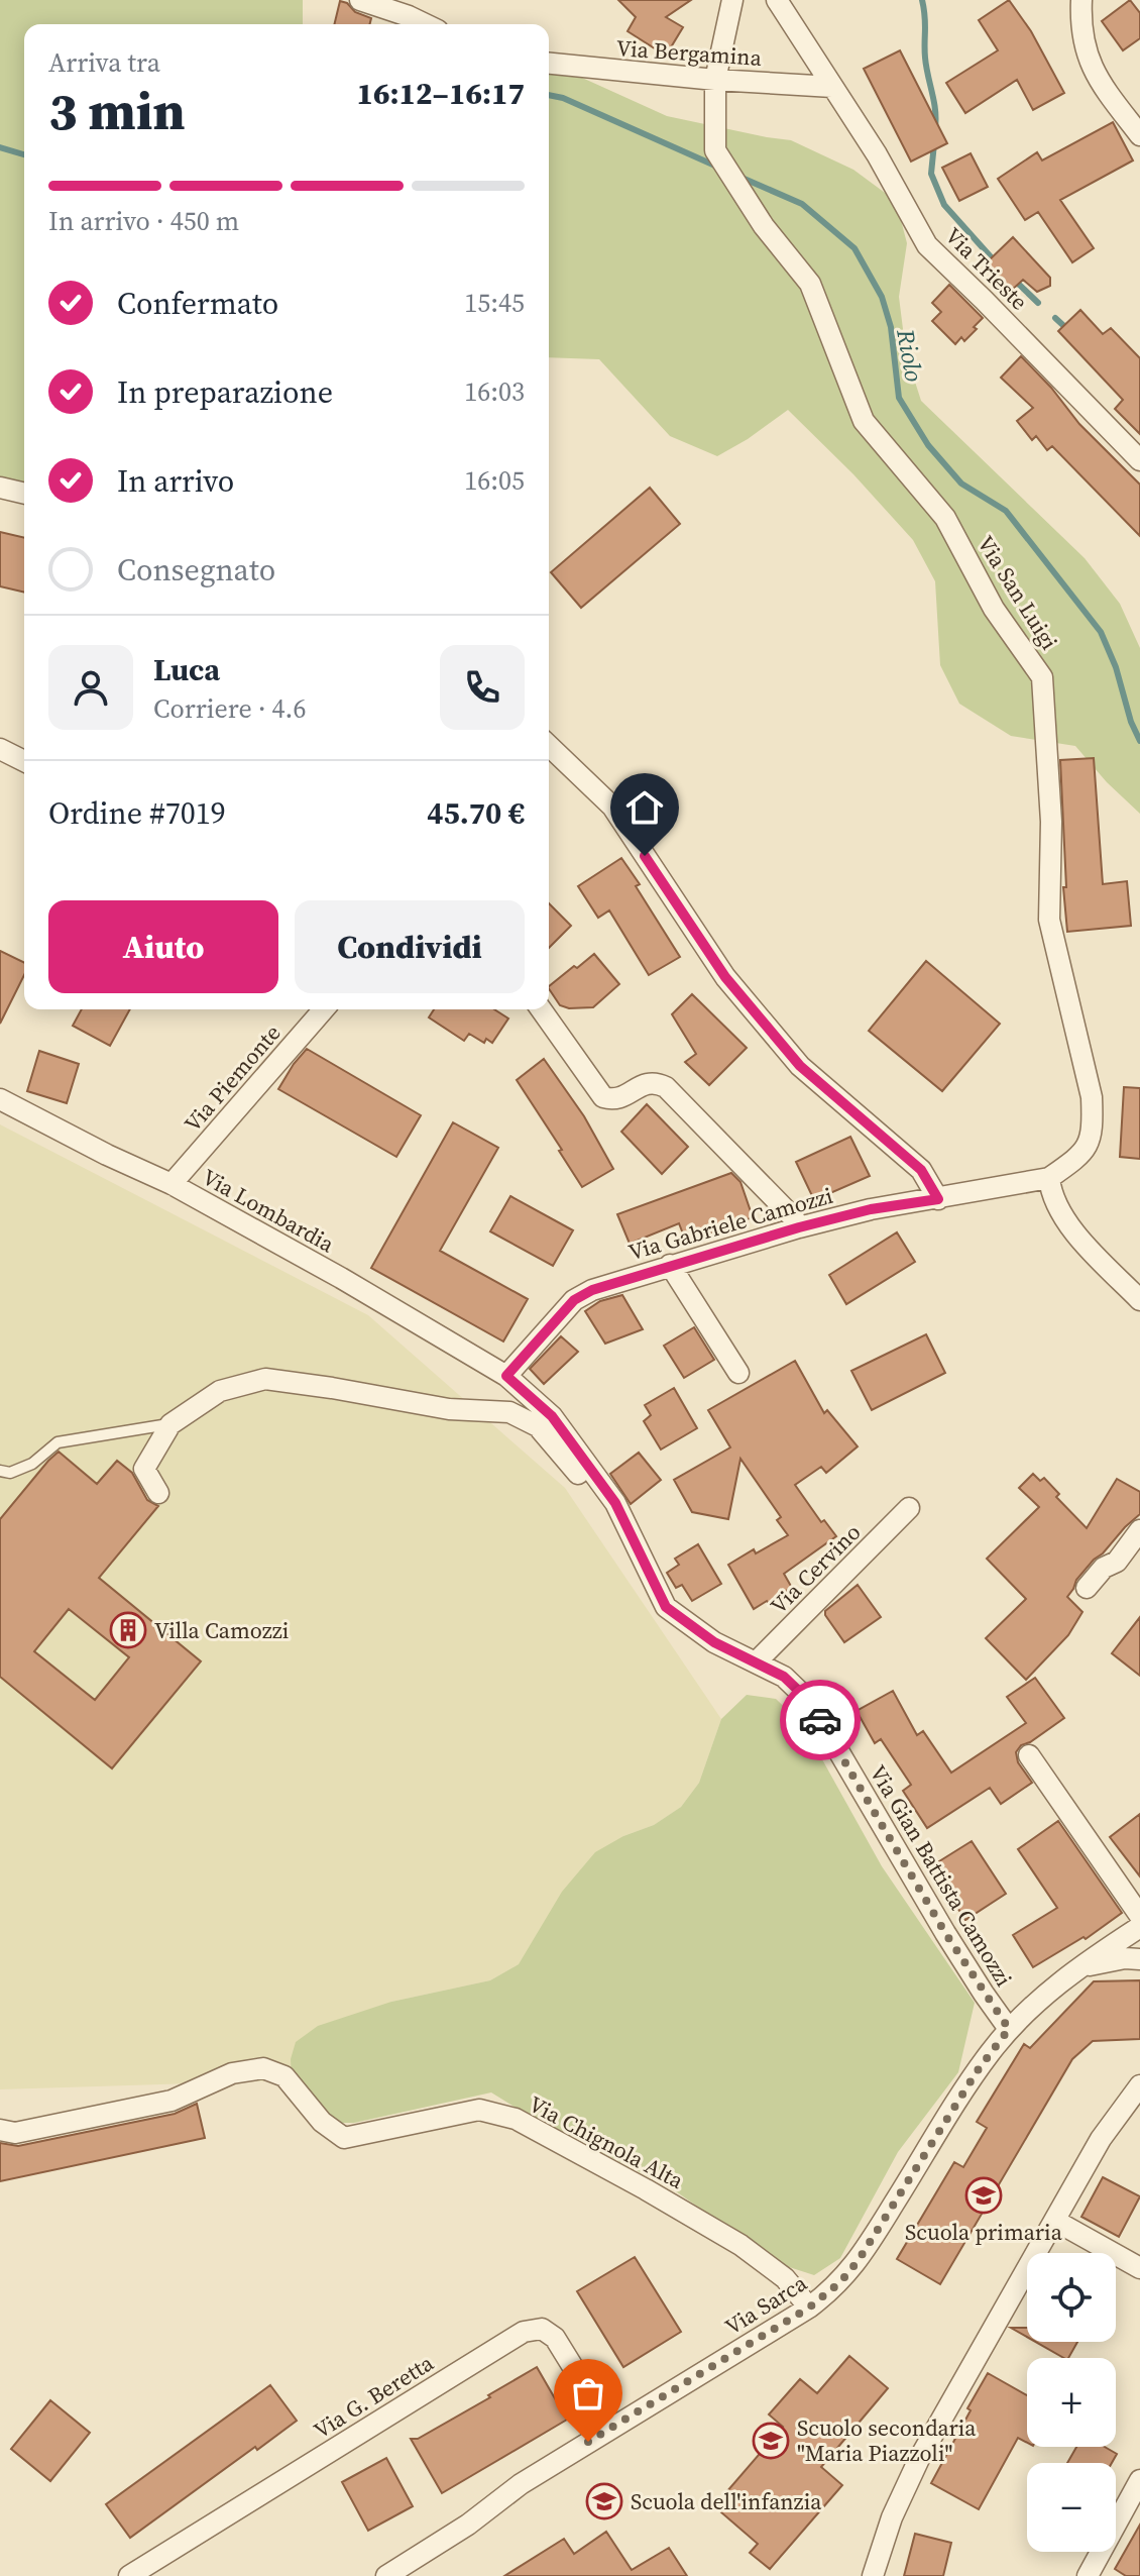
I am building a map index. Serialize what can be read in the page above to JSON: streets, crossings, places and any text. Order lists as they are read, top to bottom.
{
  "streets": {
    "street": [
      "Via Bergamina",
      "Via Trieste",
      "Via San Luigi",
      "Via Piemonte",
      "Via Lombardia",
      "Via Gabriele Camozzi",
      "Via Cervino",
      "Via Gian Battista Camozzi",
      "Via Chignola Alta",
      "Via Sarca",
      "Via G. Beretta"
    ]
  },
  "crossings": [
    ["Via Bergamina", "Via Trieste"],
    ["Via Bergamina", "Via San Luigi"],
    ["Via San Luigi", "Via Gabriele Camozzi"],
    ["Via Piemonte", "Via Lombardia"],
    ["Via Lombardia", "Via Gabriele Camozzi"],
    ["Via Lombardia", "Via Gian Battista Camozzi"],
    ["Via Gabriele Camozzi", "Via Gian Battista Camozzi"],
    ["Via Cervino", "Via Gian Battista Camozzi"],
    ["Via Gian Battista Camozzi", "Via Sarca"],
    ["Via Chignola Alta", "Via Sarca"],
    ["Via Sarca", "Via G. Beretta"]
  ],
  "water": ["Riolo"],
  "places": {
    "building": ["Villa Camozzi"],
    "school or university": ["Scuola primaria", "Scuolo secondaria \"Maria Piazzoli\"", "Scuola dell'infanzia"]
  },
  "page": {
    "heading": ["3 min", "Arriva tra", "16:12–16:17"],
    "panel": [
      "Luca",
      "Corriere · 4.6",
      "Ordine #7019",
      "45.70 €"
    ],
    "bar": "In arrivo · 450 m",
    "list": [
      ["Confermato", "15:45"],
      ["In preparazione", "16:03"],
      ["In arrivo", "16:05"],
      "Consegnato"
    ],
    "buttons": ["Aiuto", "Condividi"],
    "map_buttons": ["+", "−"]
  }
}
